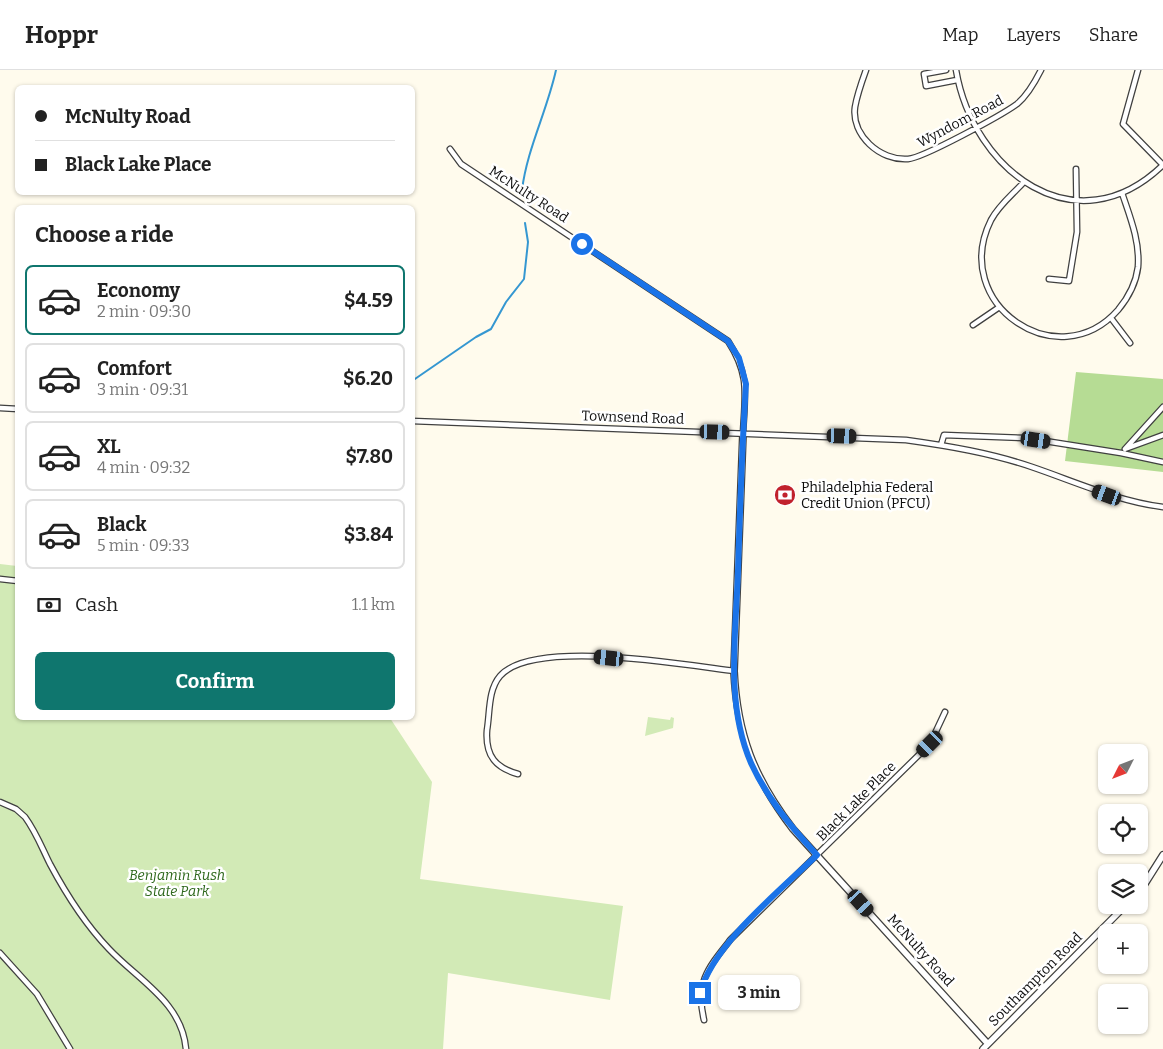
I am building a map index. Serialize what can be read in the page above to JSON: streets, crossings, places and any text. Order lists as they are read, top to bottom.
{
  "streets": {
    "street": [
      "Wyndom Road",
      "McNulty Road",
      "Townsend Road",
      "Black Lake Place",
      "Southampton Road"
    ]
  },
  "crossings": [
    ["McNulty Road", "Townsend Road"],
    ["McNulty Road", "Black Lake Place"],
    ["McNulty Road", "Southampton Road"]
  ],
  "parks": ["Benjamin Rush State Park"],
  "places": {
    "bank": ["Philadelphia Federal Credit Union (PFCU)"]
  },
  "north": "bottom left",
  "page": {
    "header": "Hoppr",
    "nav": ["Map", "Layers", "Share"],
    "banner": ["McNulty Road", "Black Lake Place"],
    "heading": "Choose a ride",
    "list": [
      {
        "name": "Economy",
        "note": "2 min · 09:30",
        "value": "$4.59"
      },
      {
        "name": "Comfort",
        "note": "3 min · 09:31",
        "value": "$6.20"
      },
      {
        "name": "XL",
        "note": "4 min · 09:32",
        "value": "$7.80"
      },
      {
        "name": "Black",
        "note": "5 min · 09:33",
        "value": "$3.84"
      }
    ],
    "pay": ["Cash", "1.1 km"],
    "buttons": "Confirm",
    "map_buttons": ["+", "−"],
    "bubble": "3 min"
  }
}
